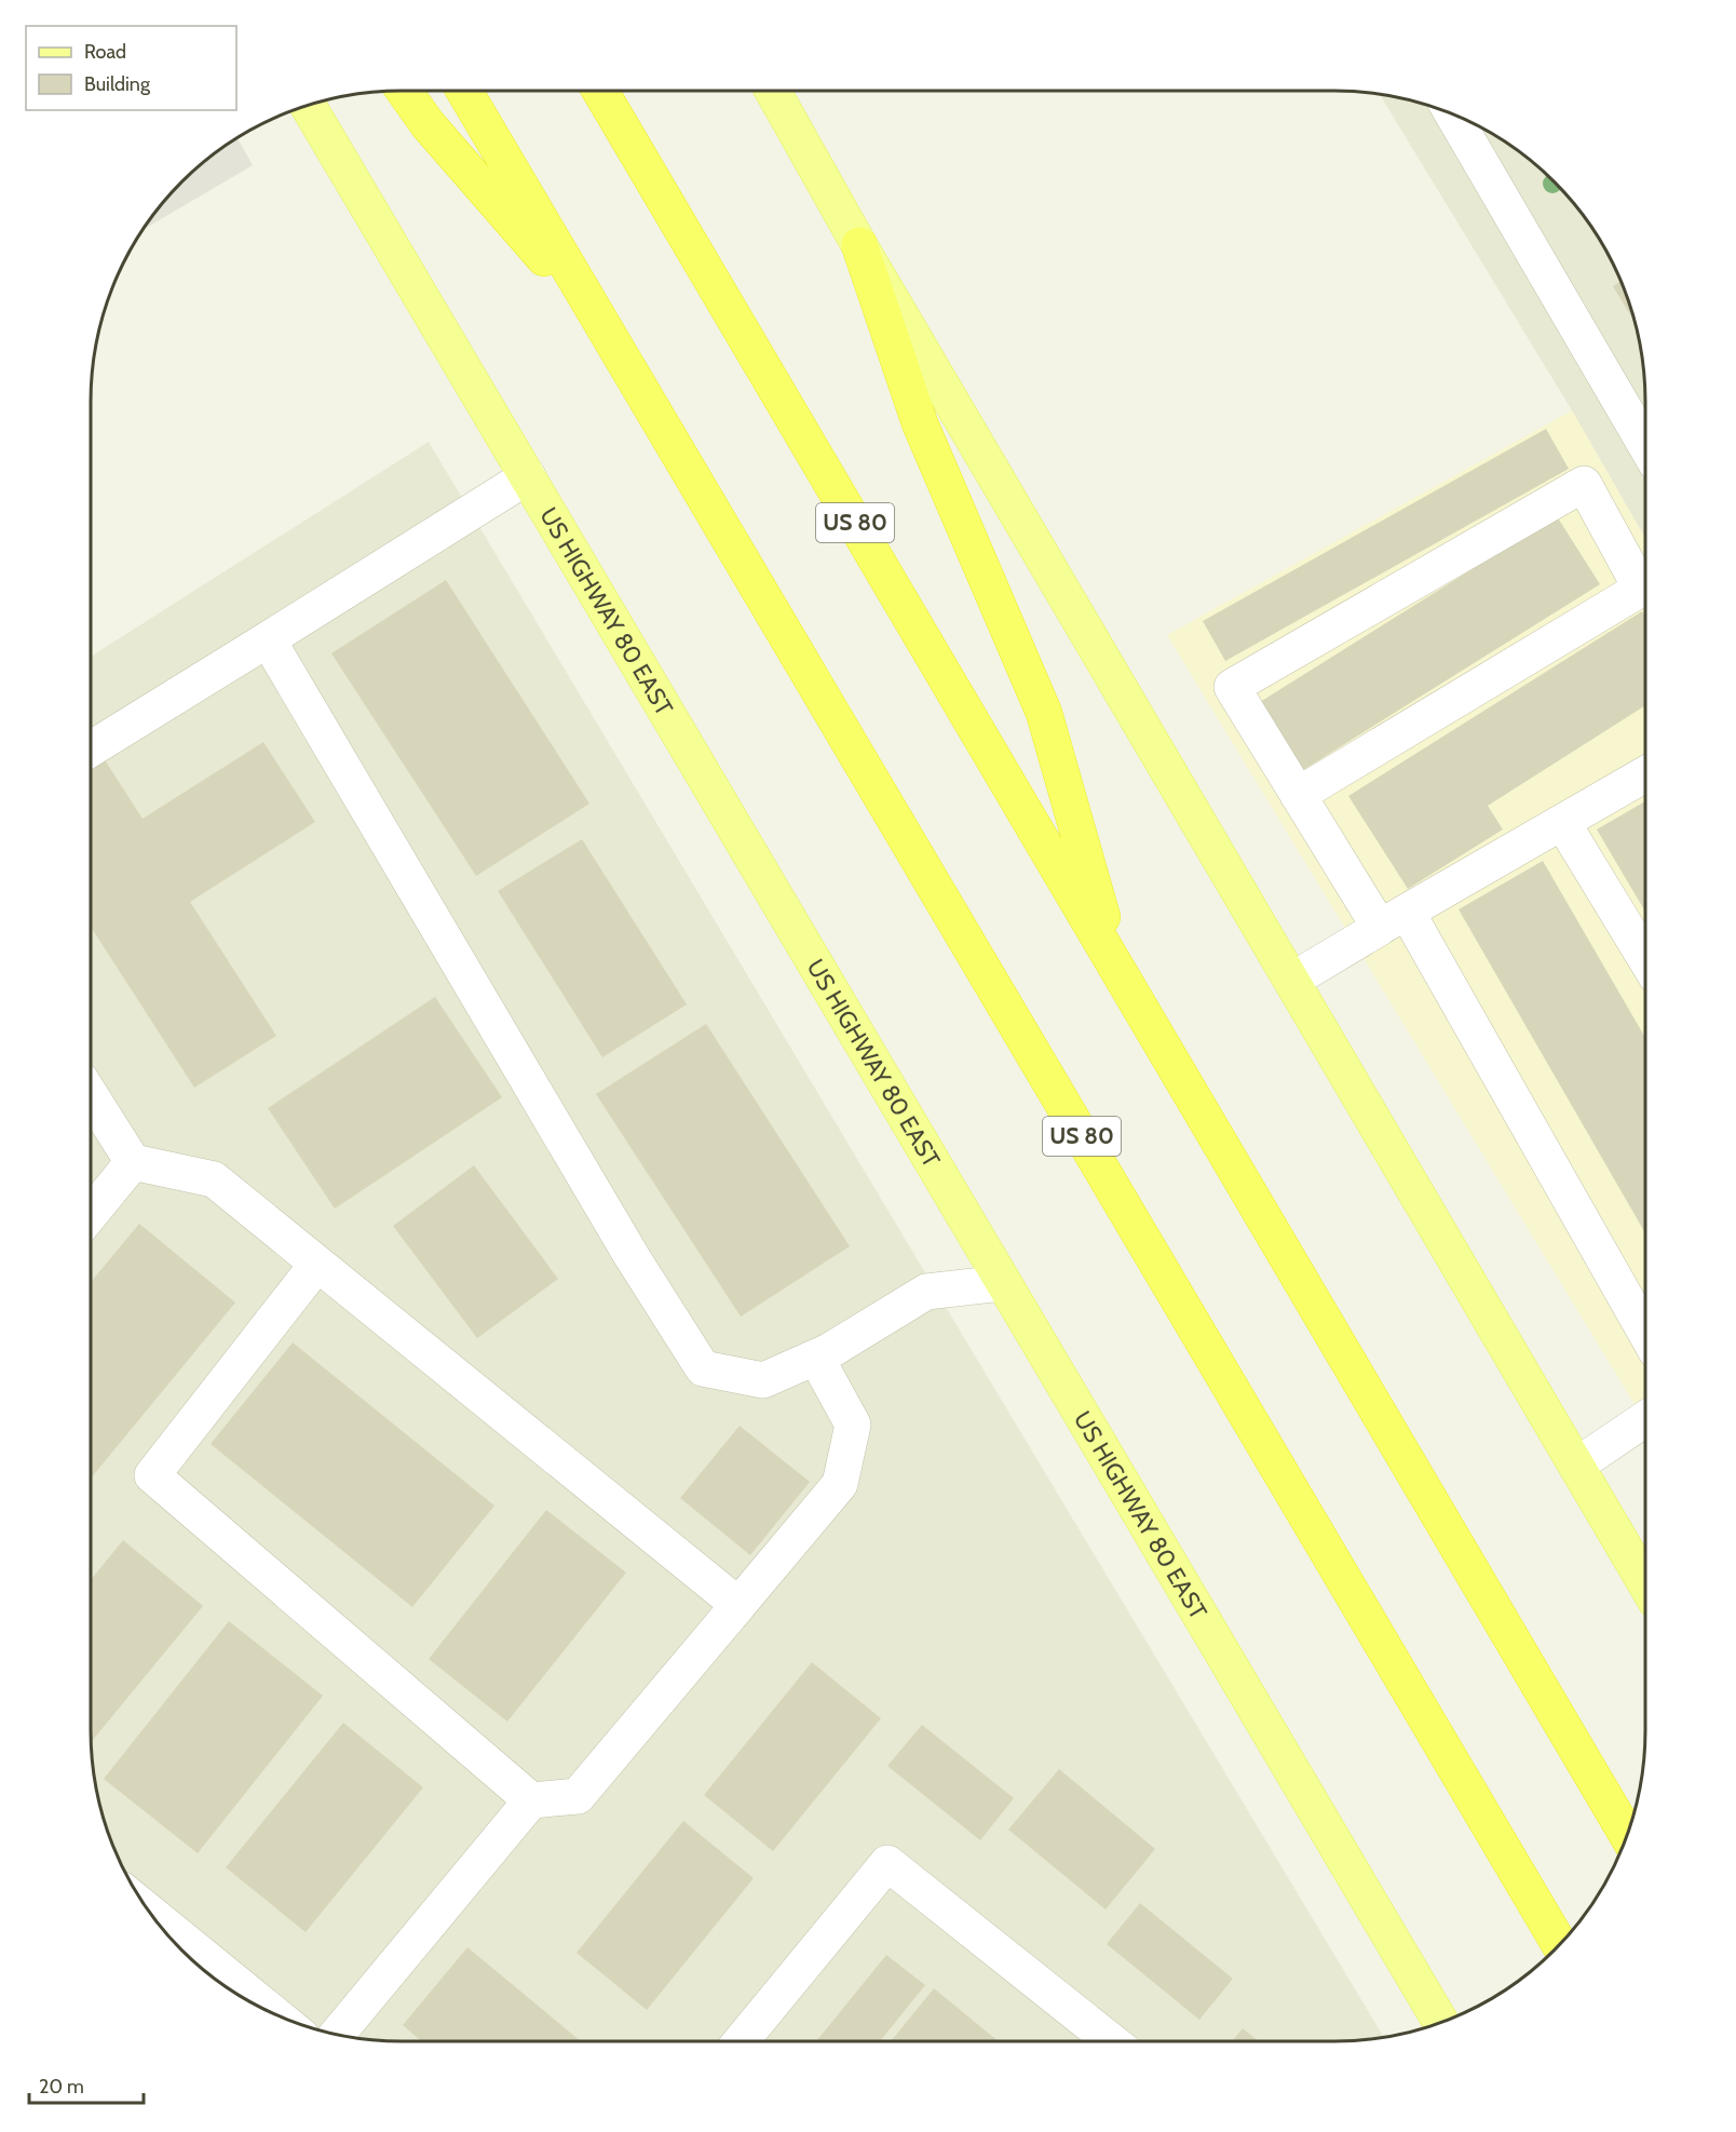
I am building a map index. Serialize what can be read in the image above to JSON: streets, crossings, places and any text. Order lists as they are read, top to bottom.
{
  "streets": {
    "highway": ["US 80"],
    "main road": ["US HIGHWAY 80 EAST"]
  },
  "legend": ["Road", "Building"],
  "scale_bar": "20 m"
}
